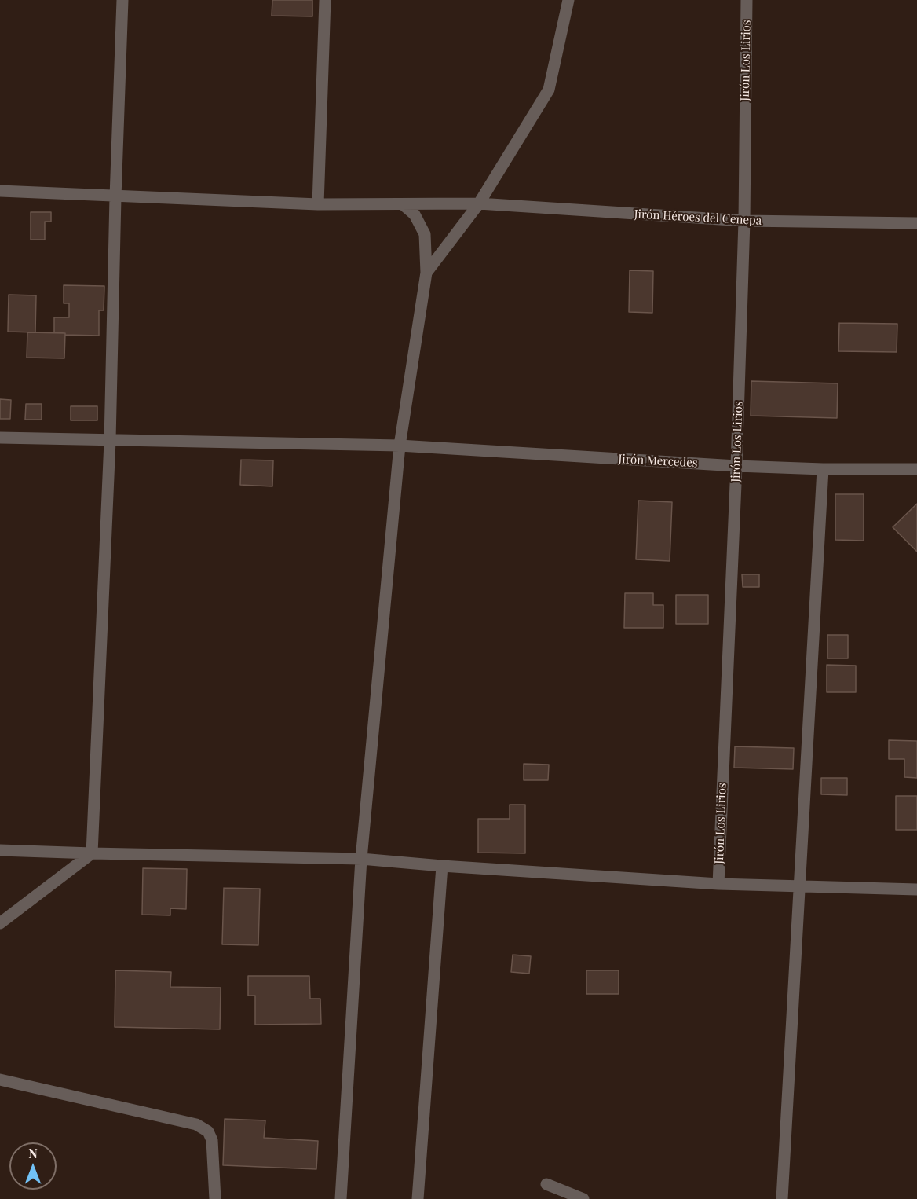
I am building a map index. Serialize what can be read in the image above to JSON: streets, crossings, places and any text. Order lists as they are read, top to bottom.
{
  "streets": {
    "street": ["Jirón Los Lirios", "Jirón Héroes del Cenepa", "Jirón Mercedes"]
  },
  "crossings": [
    ["Jirón Los Lirios", "Jirón Héroes del Cenepa"],
    ["Jirón Los Lirios", "Jirón Mercedes"]
  ],
  "north": "top"
}
